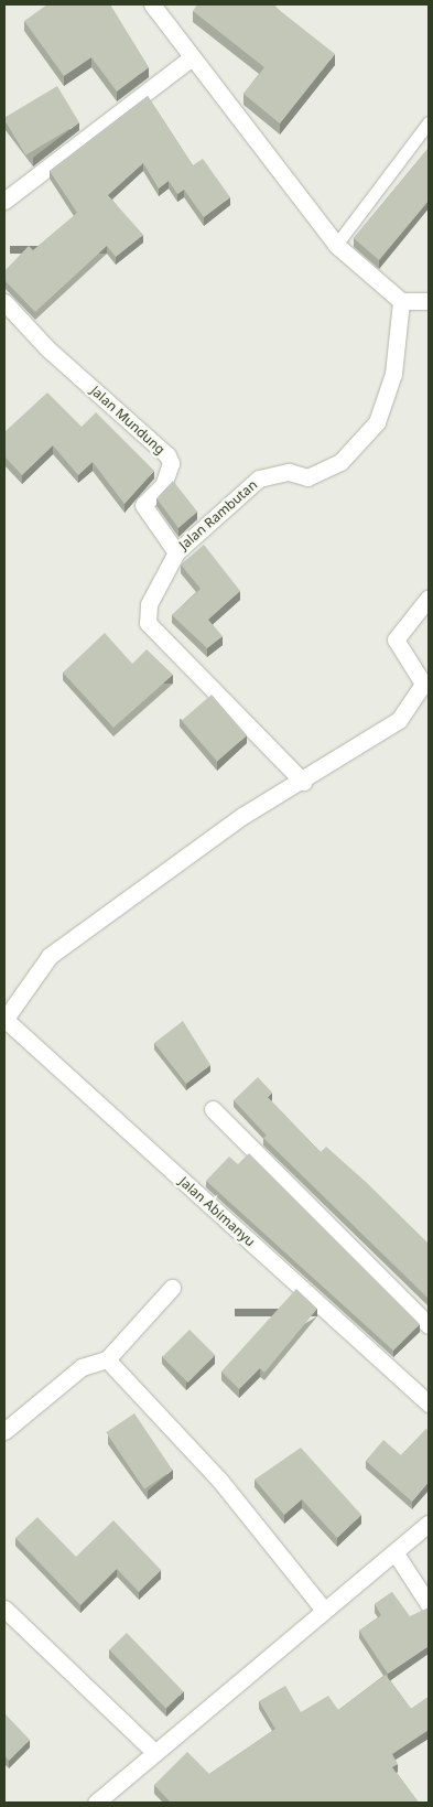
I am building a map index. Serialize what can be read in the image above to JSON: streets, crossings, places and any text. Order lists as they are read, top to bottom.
{
  "streets": {
    "street": ["Jalan Mundung", "Jalan Rambutan", "Jalan Abimanyu"]
  },
  "crossings": [
    ["Jalan Mundung", "Jalan Rambutan"]
  ]
}
